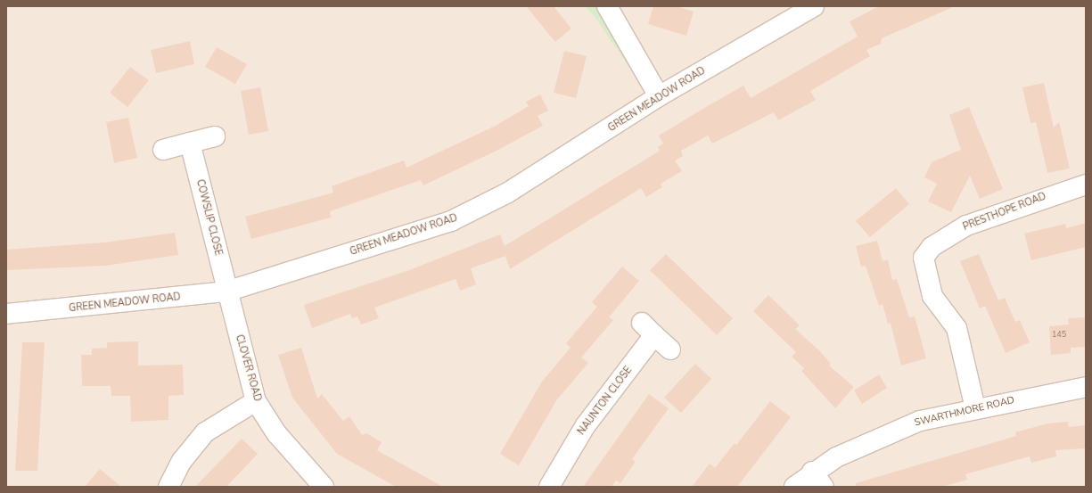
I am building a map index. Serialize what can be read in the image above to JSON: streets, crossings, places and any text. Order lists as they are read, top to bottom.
{
  "streets": {
    "street": [
      "GREEN MEADOW ROAD",
      "PRESTHOPE ROAD",
      "COWSLIP CLOSE",
      "CLOVER ROAD",
      "NAUNTON CLOSE",
      "SWARTHMORE ROAD"
    ]
  },
  "crossings": [
    ["GREEN MEADOW ROAD", "COWSLIP CLOSE"],
    ["GREEN MEADOW ROAD", "CLOVER ROAD"],
    ["PRESTHOPE ROAD", "SWARTHMORE ROAD"],
    ["COWSLIP CLOSE", "CLOVER ROAD"]
  ],
  "house_numbers": ["145"]
}
